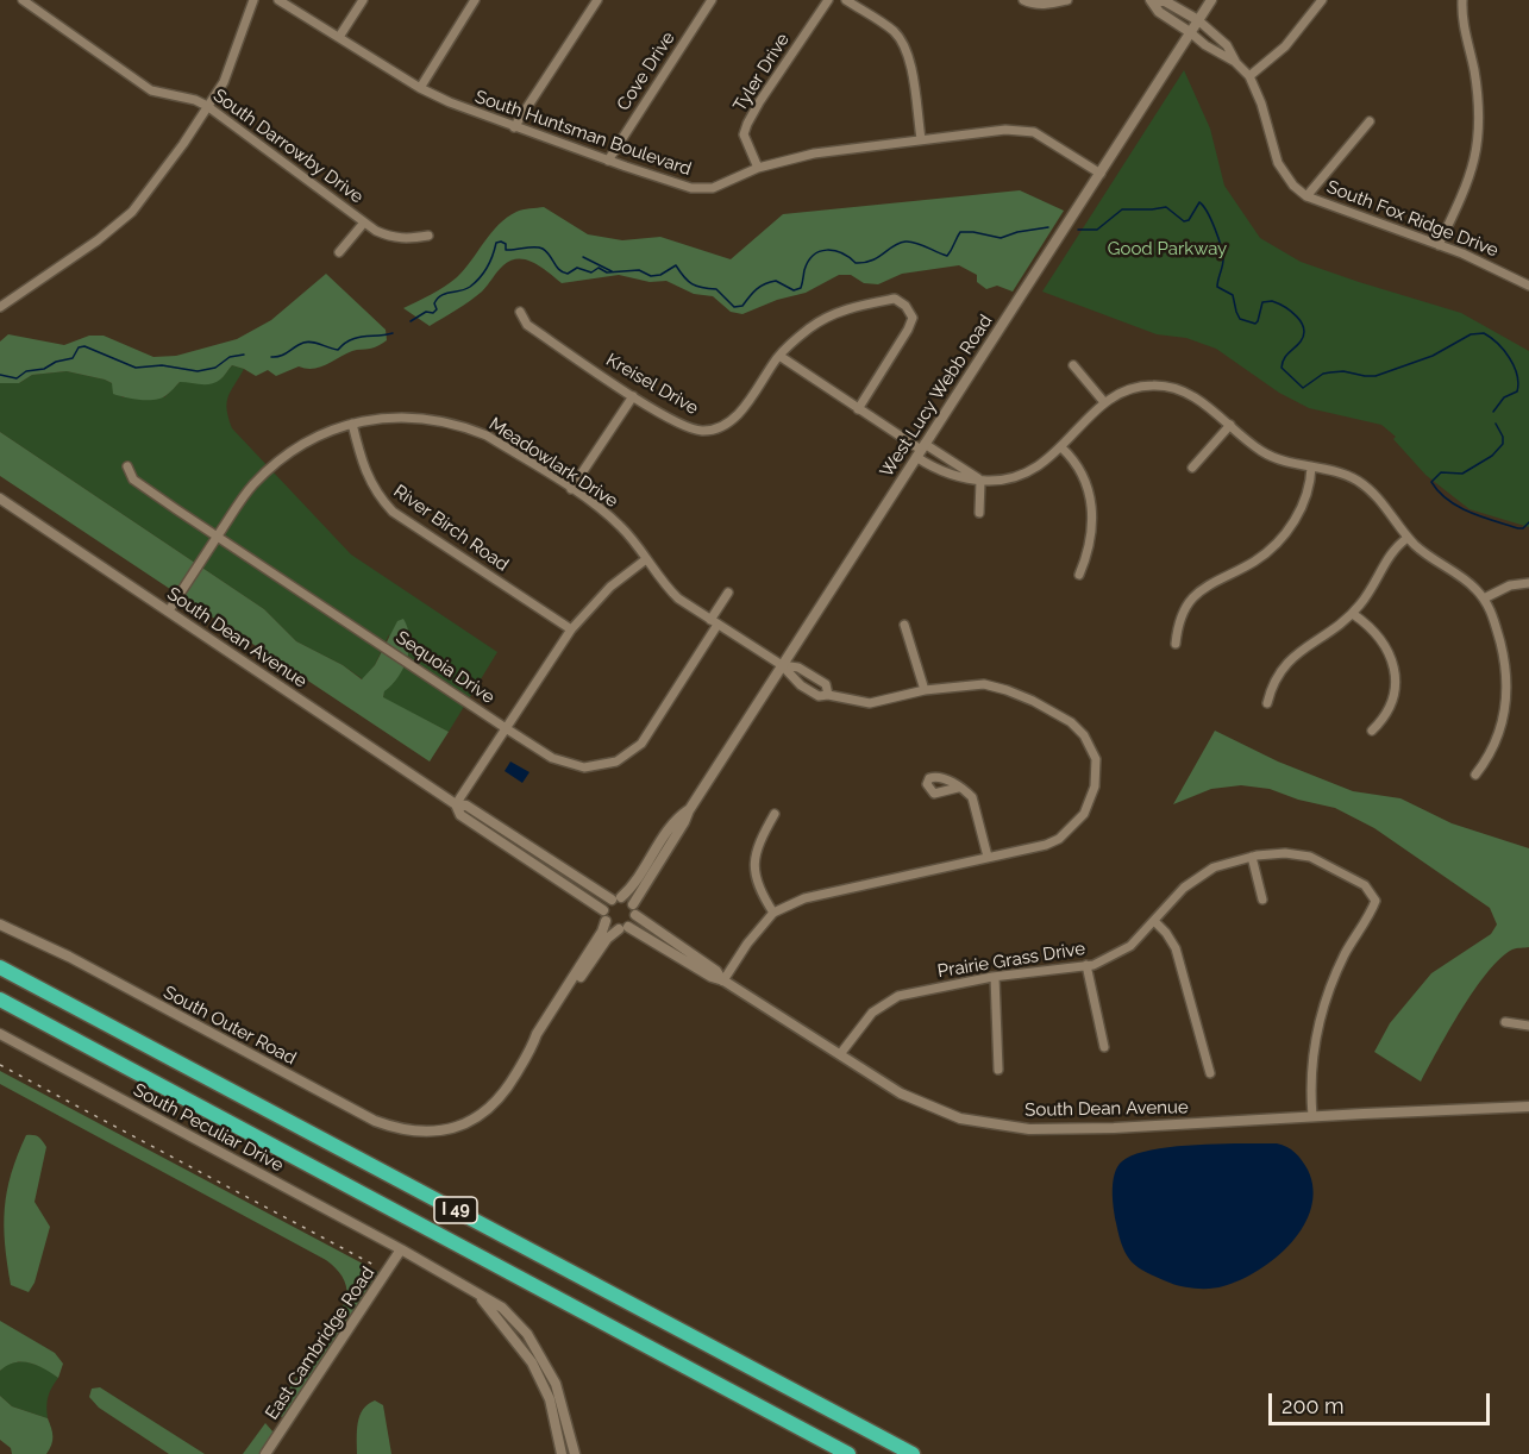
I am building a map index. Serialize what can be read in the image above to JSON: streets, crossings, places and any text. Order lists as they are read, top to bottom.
{
  "streets": {
    "highway": ["I 49"],
    "street": [
      "Cove Drive",
      "Tyler Drive",
      "South Huntsman Boulevard",
      "South Darrowby Drive",
      "South Fox Ridge Drive",
      "Kreisel Drive",
      "West Lucy Webb Road",
      "Meadowlark Drive",
      "River Birch Road",
      "South Dean Avenue",
      "Sequoia Drive",
      "Prairie Grass Drive",
      "South Outer Road",
      "South Peculiar Drive",
      "East Cambridge Road"
    ]
  },
  "crossings": [
    ["Cove Drive", "South Huntsman Boulevard"],
    ["Tyler Drive", "South Huntsman Boulevard"],
    ["South Huntsman Boulevard", "West Lucy Webb Road"],
    ["South Fox Ridge Drive", "West Lucy Webb Road"],
    ["West Lucy Webb Road", "Meadowlark Drive"],
    ["West Lucy Webb Road", "South Dean Avenue"],
    ["Meadowlark Drive", "River Birch Road"],
    ["Meadowlark Drive", "South Dean Avenue"],
    ["Meadowlark Drive", "Sequoia Drive"],
    ["South Dean Avenue", "Prairie Grass Drive"],
    ["South Peculiar Drive", "East Cambridge Road"]
  ],
  "parks": ["Good Parkway"],
  "scale_bar": "200 m"
}
